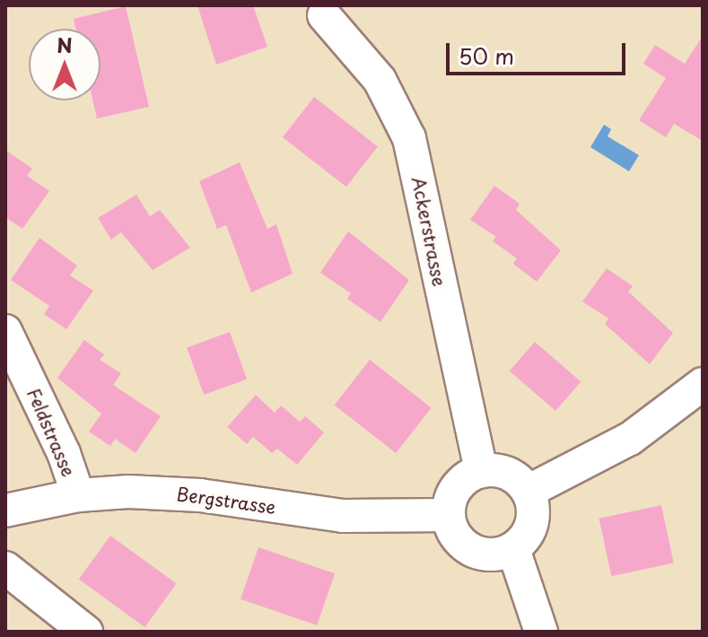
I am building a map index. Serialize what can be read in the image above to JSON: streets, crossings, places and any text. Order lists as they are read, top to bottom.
{
  "streets": {
    "street": ["Ackerstrasse", "Feldstrasse", "Bergstrasse"]
  },
  "crossings": [
    ["Ackerstrasse", "Bergstrasse"],
    ["Feldstrasse", "Bergstrasse"]
  ],
  "scale_bar": "50 m",
  "north": "top"
}
